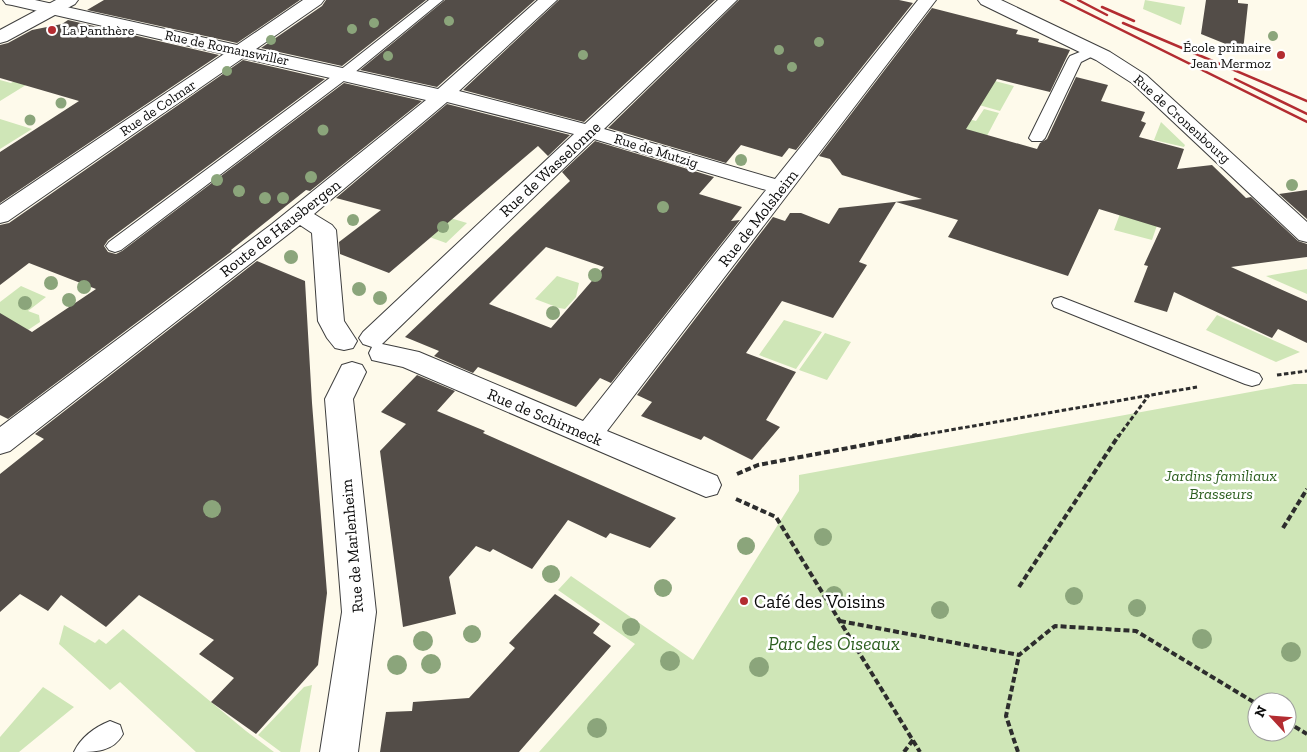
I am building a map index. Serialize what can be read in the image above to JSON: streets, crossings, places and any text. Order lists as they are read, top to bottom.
{
  "streets": {
    "street": [
      "Rue de Romanswiller",
      "Rue de Colmar",
      "Rue de Cronenbourg",
      "Rue de Mutzig",
      "Rue de Wasselonne",
      "Rue de Molsheim",
      "Route de Hausbergen",
      "Rue de Schirmeck",
      "Rue de Marlenheim"
    ]
  },
  "crossings": [
    ["Rue de Romanswiller", "Rue de Colmar"],
    ["Rue de Romanswiller", "Rue de Mutzig"],
    ["Rue de Romanswiller", "Route de Hausbergen"],
    ["Rue de Mutzig", "Rue de Wasselonne"],
    ["Rue de Mutzig", "Rue de Molsheim"],
    ["Rue de Mutzig", "Route de Hausbergen"],
    ["Rue de Wasselonne", "Rue de Schirmeck"],
    ["Rue de Wasselonne", "Rue de Marlenheim"],
    ["Rue de Molsheim", "Rue de Schirmeck"],
    ["Rue de Schirmeck", "Rue de Marlenheim"]
  ],
  "parks": ["Jardins familiaux Brasseurs", "Parc des Oiseaux"],
  "places": ["La Panthère", "École primaire Jean Mermoz", "Café des Voisins"],
  "north": "top left"
}
